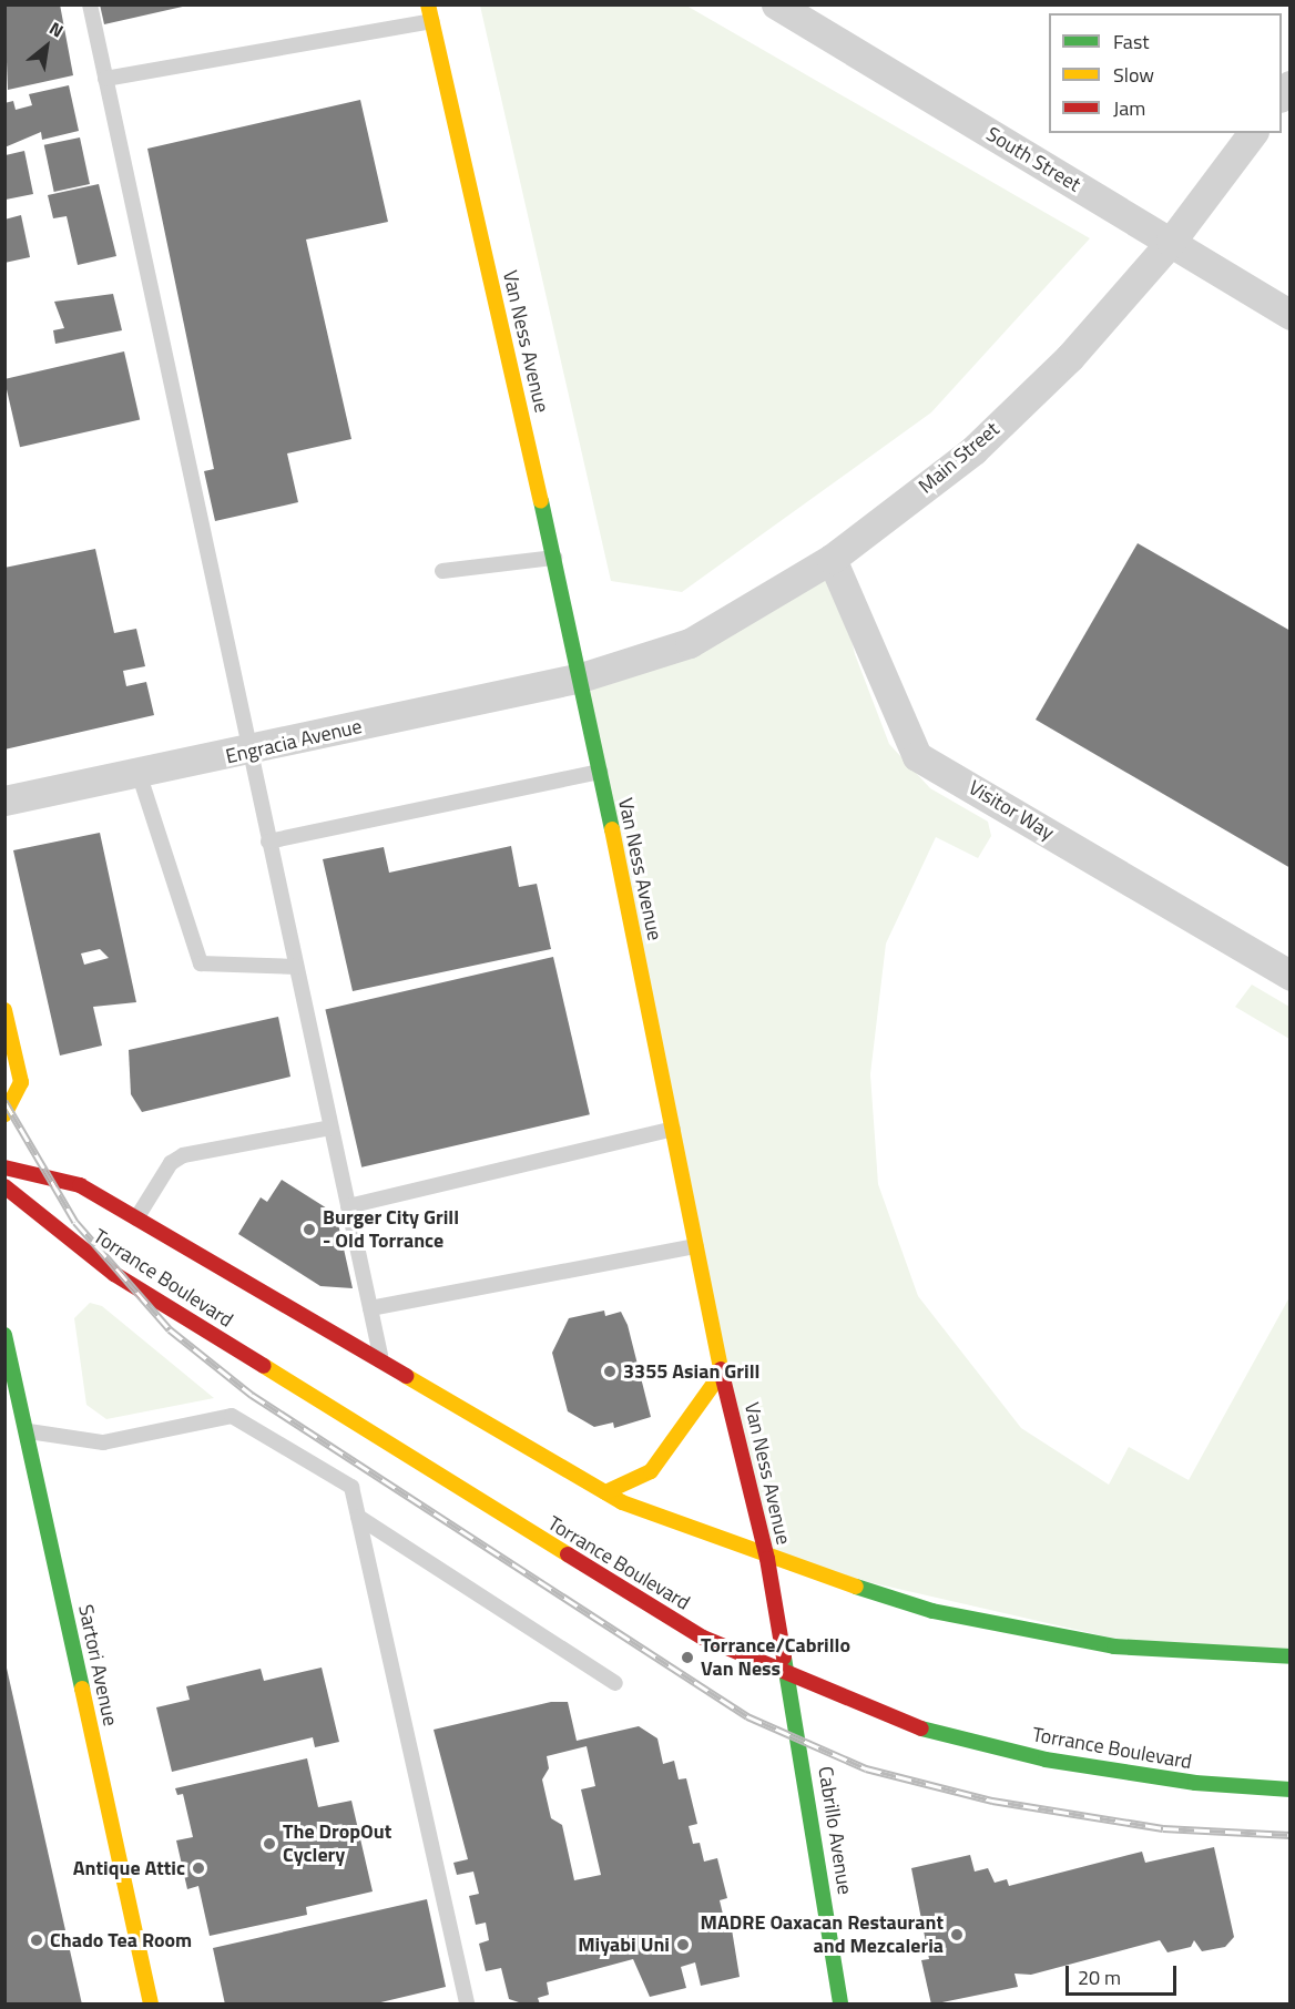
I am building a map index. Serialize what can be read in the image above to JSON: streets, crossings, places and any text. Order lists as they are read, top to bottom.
{
  "streets": {
    "main road": [
      "Van Ness Avenue",
      "Torrance Boulevard",
      "Sartori Avenue",
      "Cabrillo Avenue"
    ],
    "street": [
      "South Street",
      "Main Street",
      "Engracia Avenue",
      "Visitor Way"
    ]
  },
  "crossings": [
    ["South Street", "Main Street"],
    ["Van Ness Avenue", "Main Street"],
    ["Van Ness Avenue", "Engracia Avenue"],
    ["Van Ness Avenue", "Torrance Boulevard"],
    ["Van Ness Avenue", "Cabrillo Avenue"],
    ["Main Street", "Engracia Avenue"],
    ["Main Street", "Visitor Way"]
  ],
  "places": [
    "Burger City Grill - Old Torrance",
    "3355 Asian Grill",
    "Torrance/Cabrillo Van Ness",
    "The DropOut Cyclery",
    "Antique Attic",
    "MADRE Oaxacan Restaurant and Mezcaleria",
    "Chado Tea Room",
    "Miyabi Uni"
  ],
  "legend": ["Fast", "Slow", "Jam"],
  "scale_bar": "20 m",
  "north": "top right"
}
